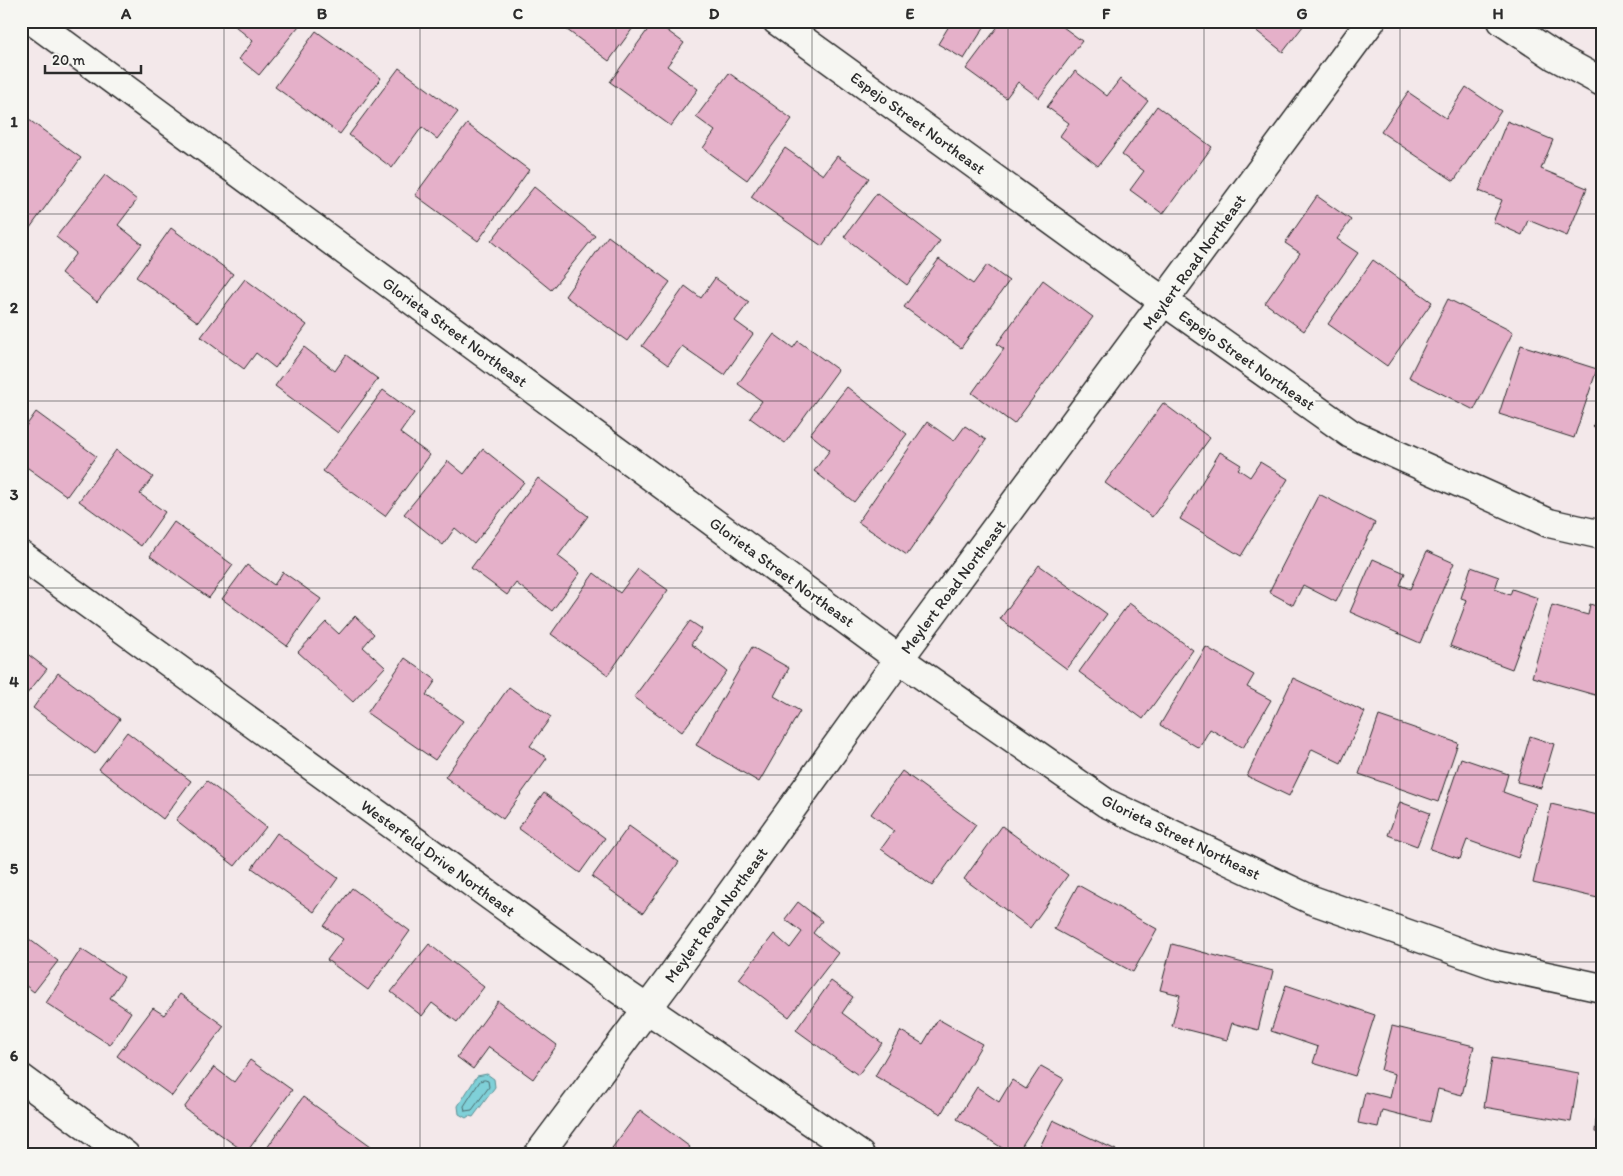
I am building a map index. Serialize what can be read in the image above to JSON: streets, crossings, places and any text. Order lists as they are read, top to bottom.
{
  "streets": {
    "street": [
      "Espejo Street Northeast",
      "Meylert Road Northeast",
      "Glorieta Street Northeast",
      "Westerfeld Drive Northeast"
    ]
  },
  "crossings": [
    ["Espejo Street Northeast", "Meylert Road Northeast"],
    ["Meylert Road Northeast", "Glorieta Street Northeast"],
    ["Meylert Road Northeast", "Westerfeld Drive Northeast"]
  ],
  "scale_bar": "20 m",
  "grid": {
    "columns": [
      "A",
      "B",
      "C",
      "D",
      "E",
      "F",
      "G",
      "H"
    ],
    "rows": [
      "1",
      "2",
      "3",
      "4",
      "5",
      "6"
    ]
  }
}
